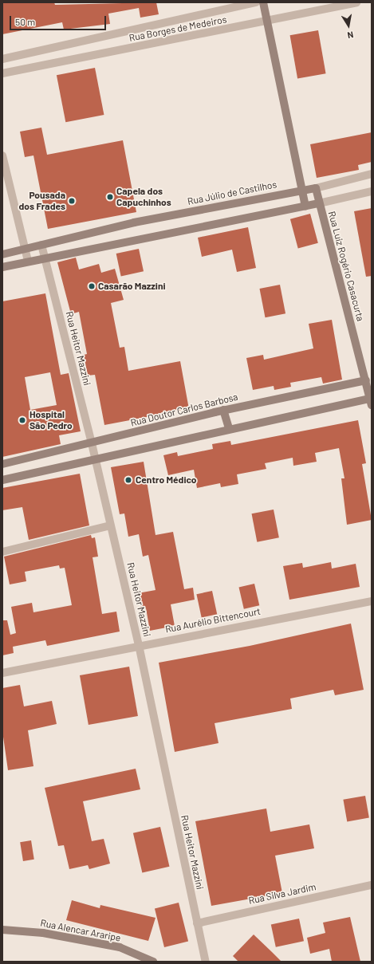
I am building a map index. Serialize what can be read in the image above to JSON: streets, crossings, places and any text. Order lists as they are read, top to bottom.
{
  "streets": {
    "street": [
      "Rua Borges de Medeiros",
      "Rua Júlio de Castilhos",
      "Rua Luiz Rogério Casacurta",
      "Rua Heitor Mazzini",
      "Rua Doutor Carlos Barbosa",
      "Rua Aurélio Bittencourt",
      "Rua Silva Jardim",
      "Rua Alencar Araripe"
    ]
  },
  "crossings": [
    ["Rua Júlio de Castilhos", "Rua Luiz Rogério Casacurta"],
    ["Rua Júlio de Castilhos", "Rua Heitor Mazzini"],
    ["Rua Luiz Rogério Casacurta", "Rua Doutor Carlos Barbosa"],
    ["Rua Heitor Mazzini", "Rua Doutor Carlos Barbosa"],
    ["Rua Heitor Mazzini", "Rua Aurélio Bittencourt"],
    ["Rua Heitor Mazzini", "Rua Silva Jardim"]
  ],
  "places": [
    "Capela dos Capuchinhos",
    "Pousada dos Frades",
    "Casarão Mazzini",
    "Hospital São Pedro",
    "Centro Médico"
  ],
  "scale_bar": "50 m",
  "north": "bottom"
}
